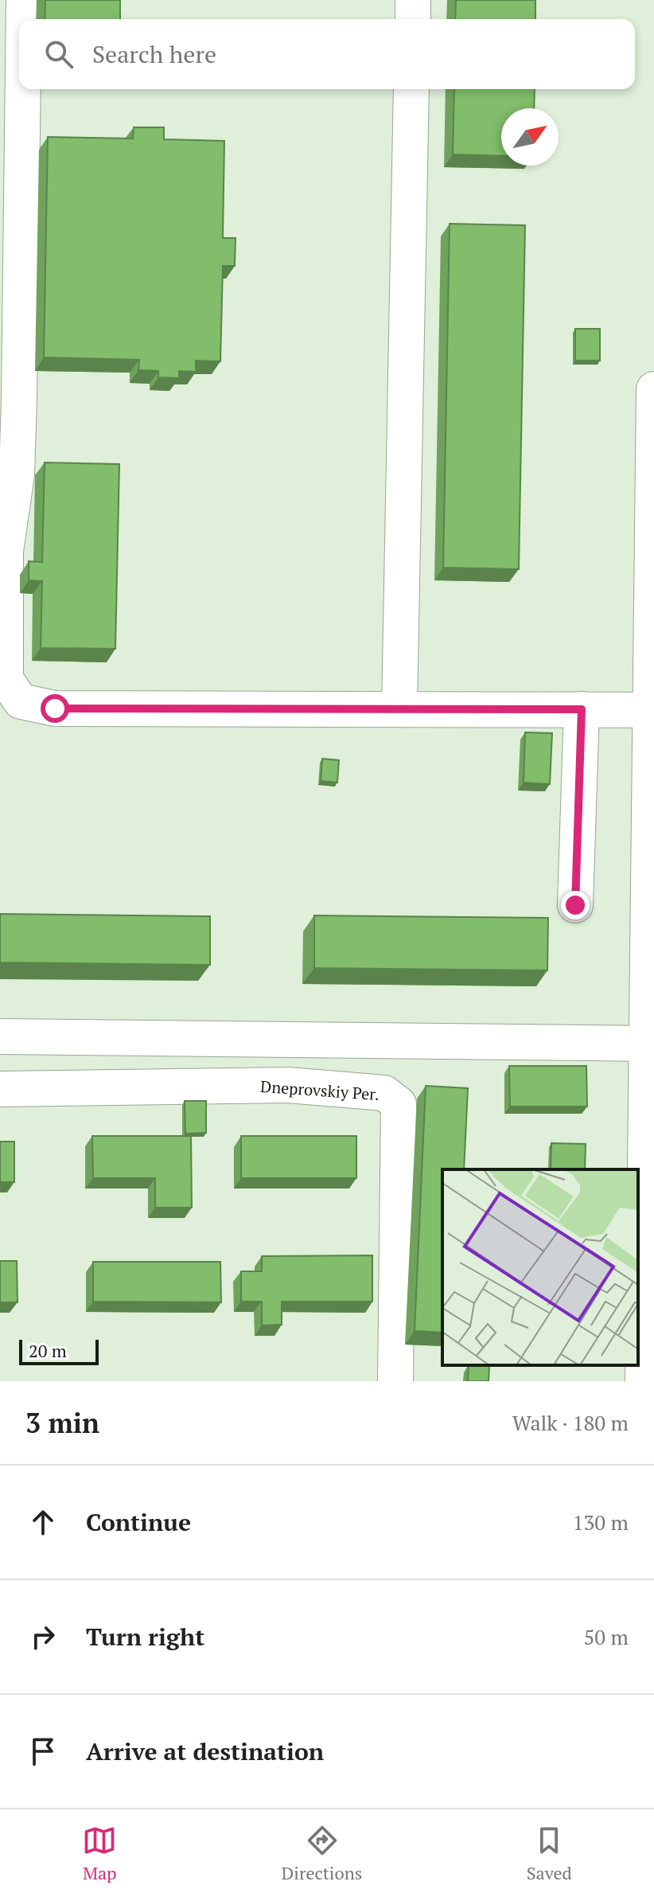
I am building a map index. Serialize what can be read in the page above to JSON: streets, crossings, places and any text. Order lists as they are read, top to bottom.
{
  "streets": {
    "main road": ["Dneprovskiy Per."]
  },
  "scale_bar": "20 m",
  "north": "top right",
  "page": {
    "search": "Search here",
    "scale": "20 m",
    "heading": ["3 min", "Walk · 180 m"],
    "list": [
      ["Continue", "130 m"],
      ["Turn right", "50 m"],
      "Arrive at destination"
    ],
    "nav": ["Map", "Directions", "Saved"]
  }
}
